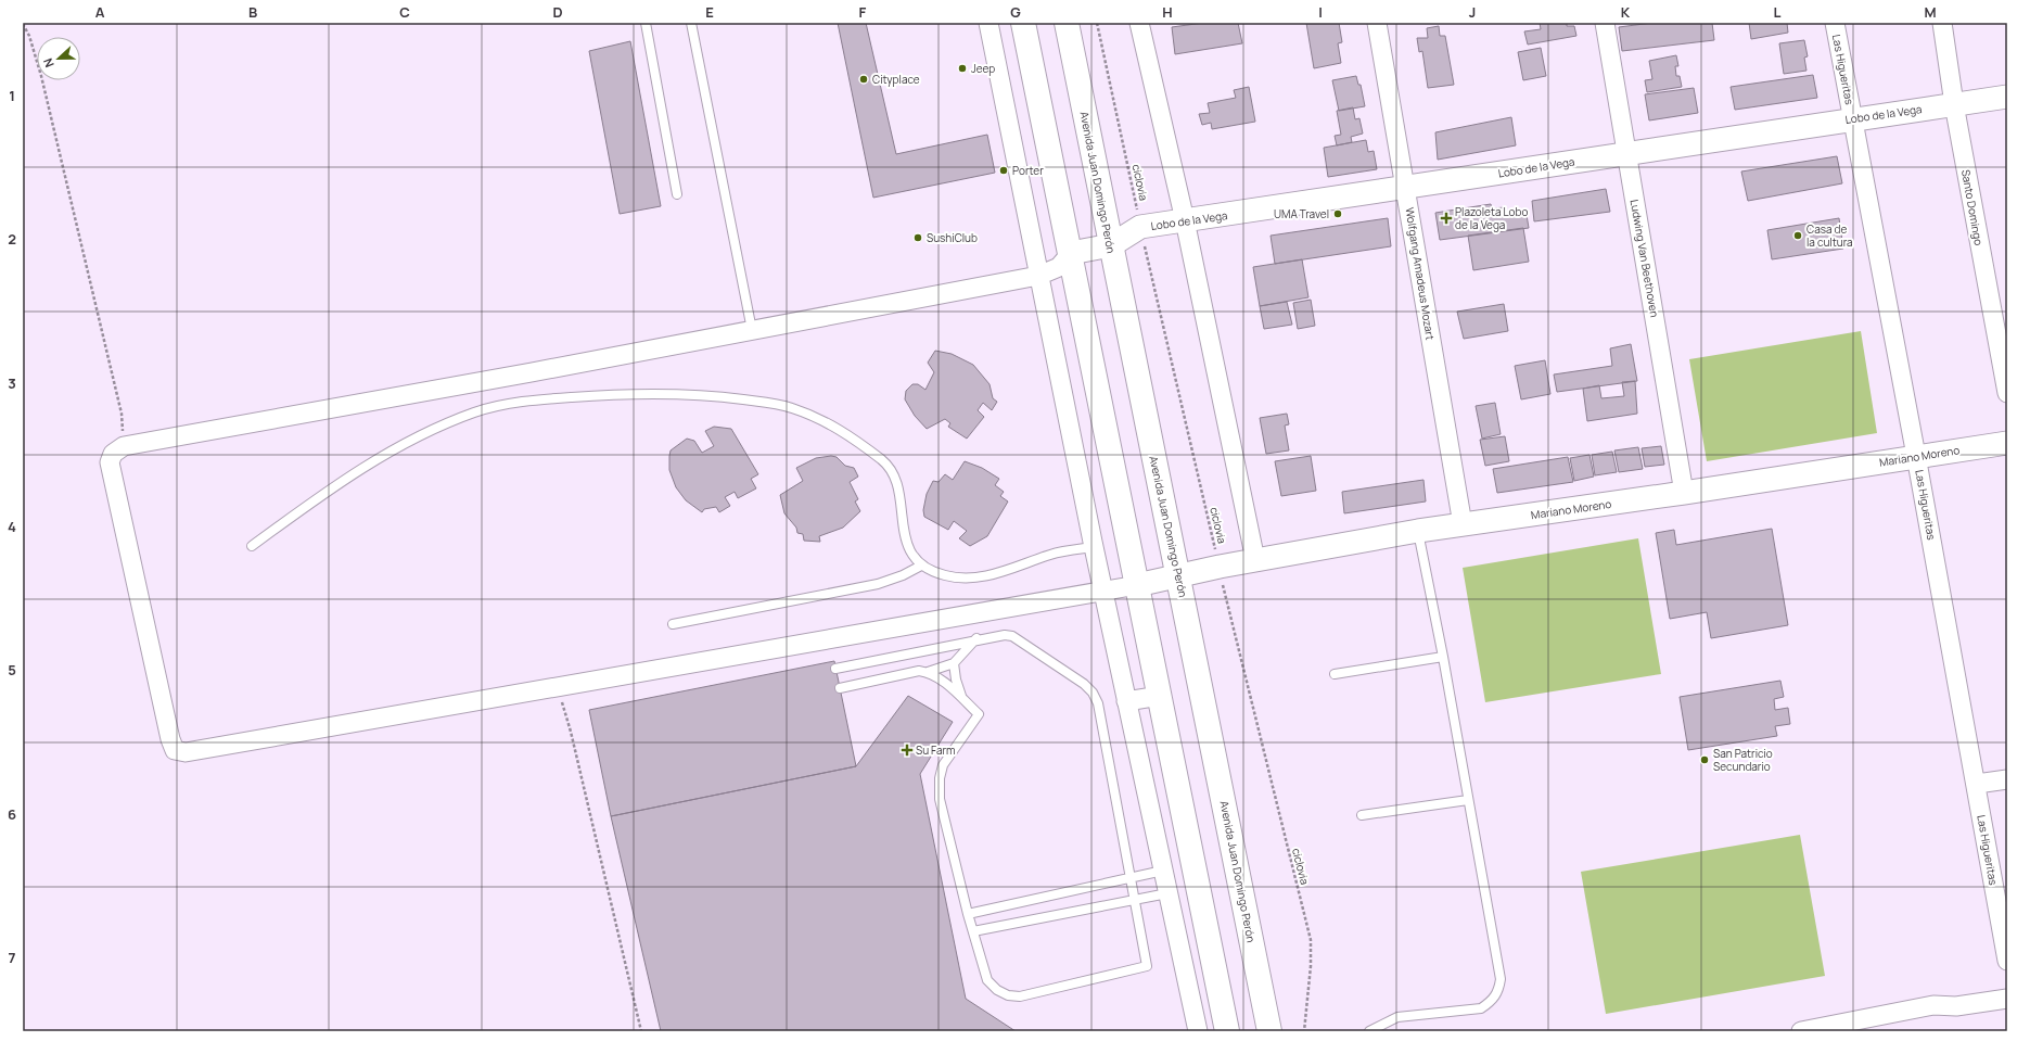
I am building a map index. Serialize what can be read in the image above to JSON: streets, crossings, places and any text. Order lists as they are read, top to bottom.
{
  "streets": {
    "main road": ["Avenida Juan Domingo Perón"],
    "street": [
      "Las Higueritas",
      "Lobo de la Vega",
      "Santo Domingo",
      "Ludwing Van Beethoven",
      "Wolfgang Amadeus Mozart",
      "Mariano Moreno"
    ],
    "path": ["ciclovia"]
  },
  "crossings": [
    ["Las Higueritas", "Lobo de la Vega"],
    ["Las Higueritas", "Mariano Moreno"],
    ["Lobo de la Vega", "Avenida Juan Domingo Perón"],
    ["Lobo de la Vega", "ciclovia"],
    ["Lobo de la Vega", "Santo Domingo"],
    ["Lobo de la Vega", "Ludwing Van Beethoven"],
    ["Lobo de la Vega", "Wolfgang Amadeus Mozart"],
    ["Avenida Juan Domingo Perón", "Mariano Moreno"],
    ["ciclovia", "Mariano Moreno"],
    ["Ludwing Van Beethoven", "Mariano Moreno"],
    ["Wolfgang Amadeus Mozart", "Mariano Moreno"]
  ],
  "places": {
    "other": [
      "Jeep",
      "Cityplace",
      "Porter",
      "UMA Travel",
      "Casa de la cultura",
      "SushiClub",
      "San Patricio Secundario"
    ],
    "health": ["Plazoleta Lobo de la Vega", "Su Farm"]
  },
  "north": "left",
  "grid": {
    "columns": [
      "A",
      "B",
      "C",
      "D",
      "E",
      "F",
      "G",
      "H",
      "I",
      "J",
      "K",
      "L",
      "M"
    ],
    "rows": [
      "1",
      "2",
      "3",
      "4",
      "5",
      "6",
      "7"
    ]
  }
}
